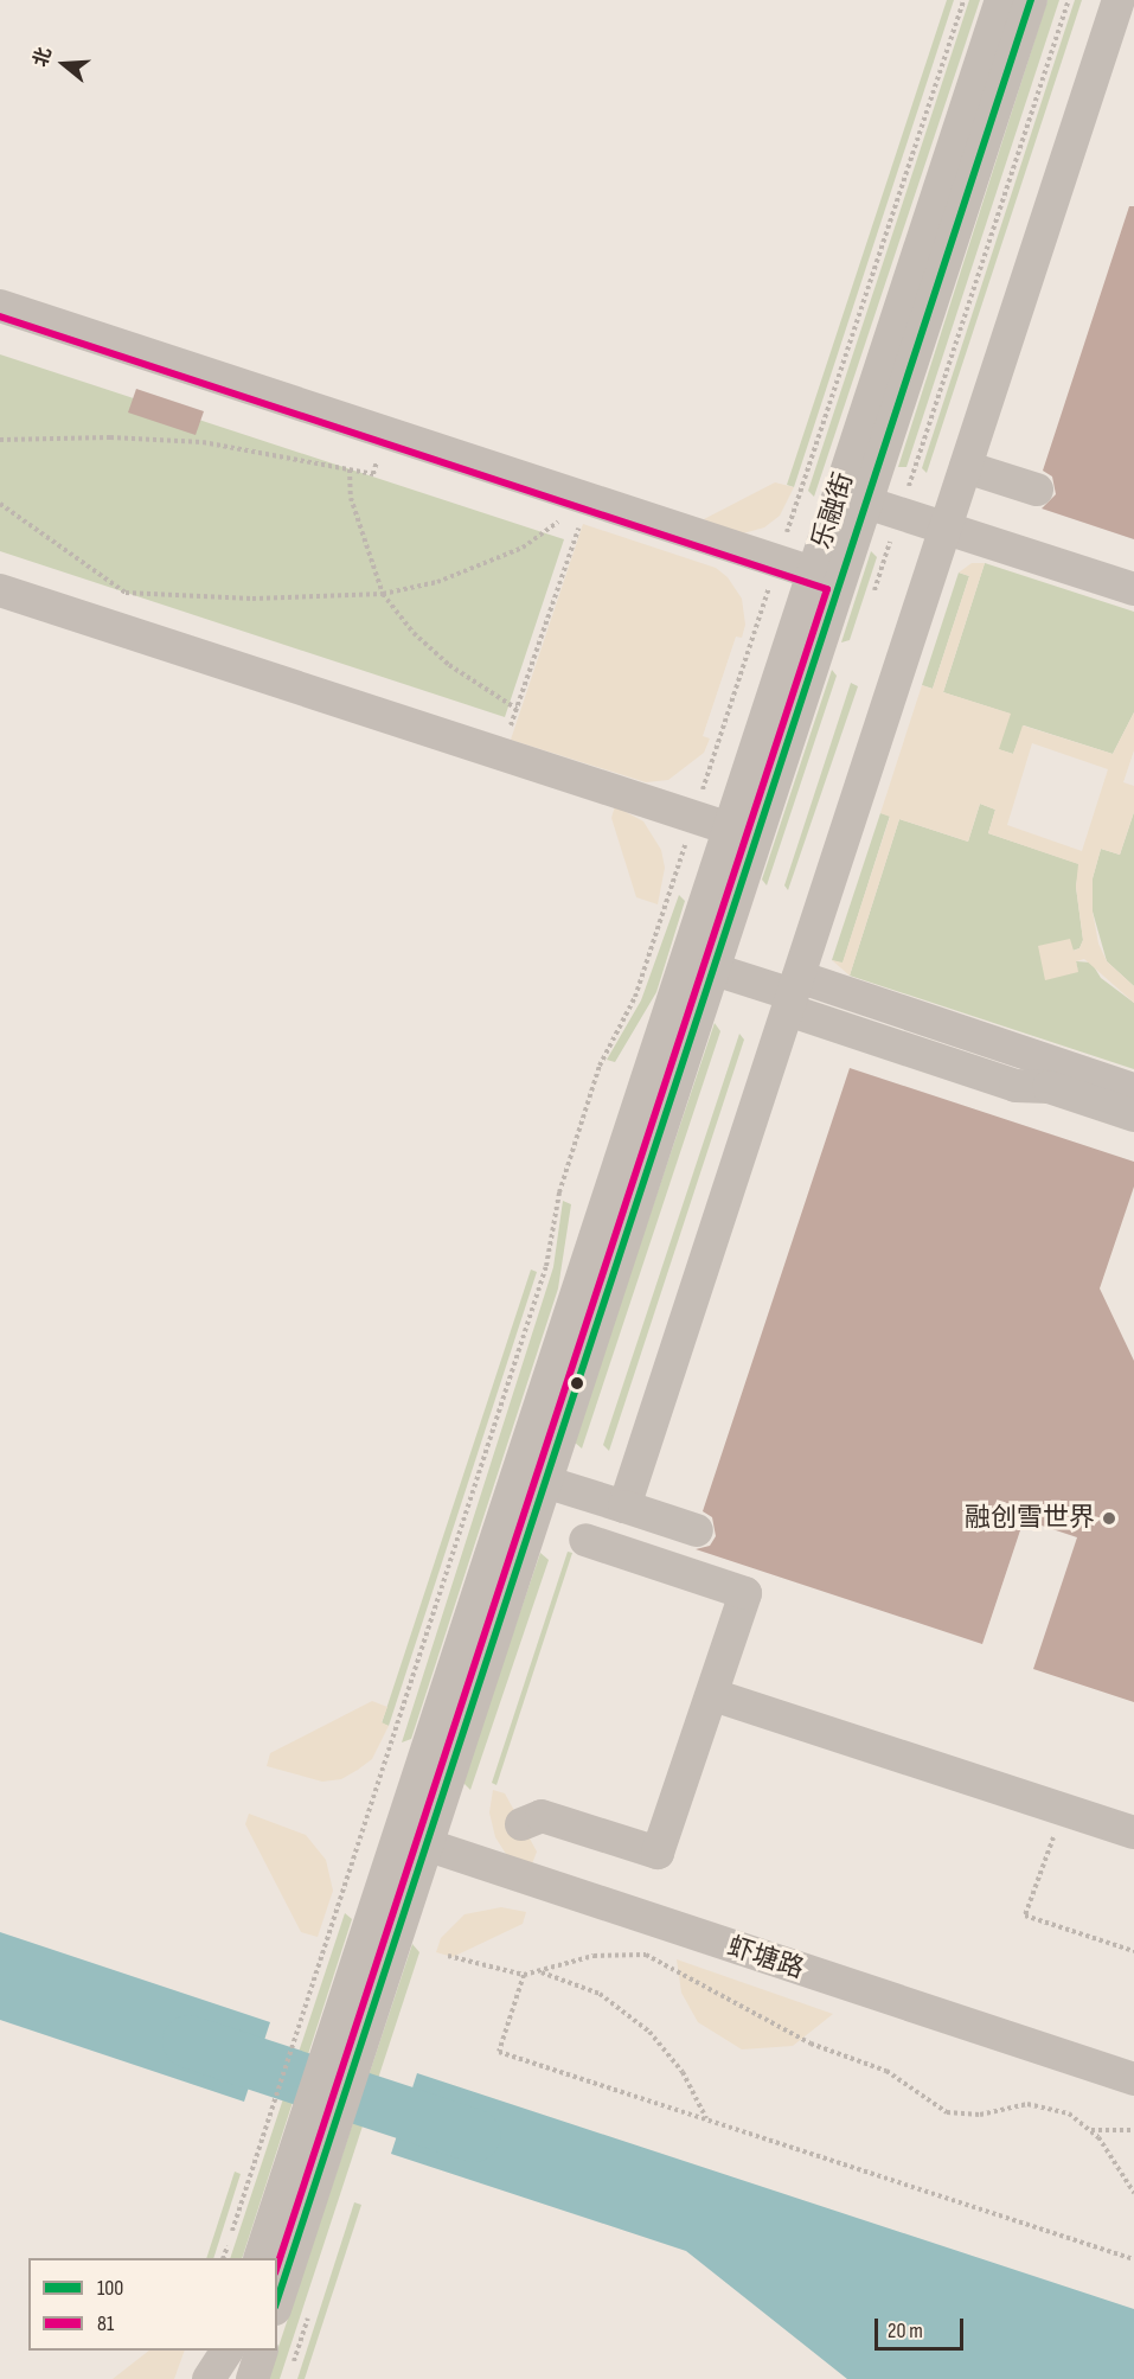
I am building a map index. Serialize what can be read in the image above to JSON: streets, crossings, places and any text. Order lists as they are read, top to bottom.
{
  "streets": {
    "street": ["乐融街", "虾塘路"]
  },
  "crossings": [
    ["乐融街", "虾塘路"]
  ],
  "places": ["融创雪世界"],
  "lines": ["transit line 100", "transit line 81"],
  "legend": ["100", "81"],
  "scale_bar": "20 m",
  "north": "left"
}
